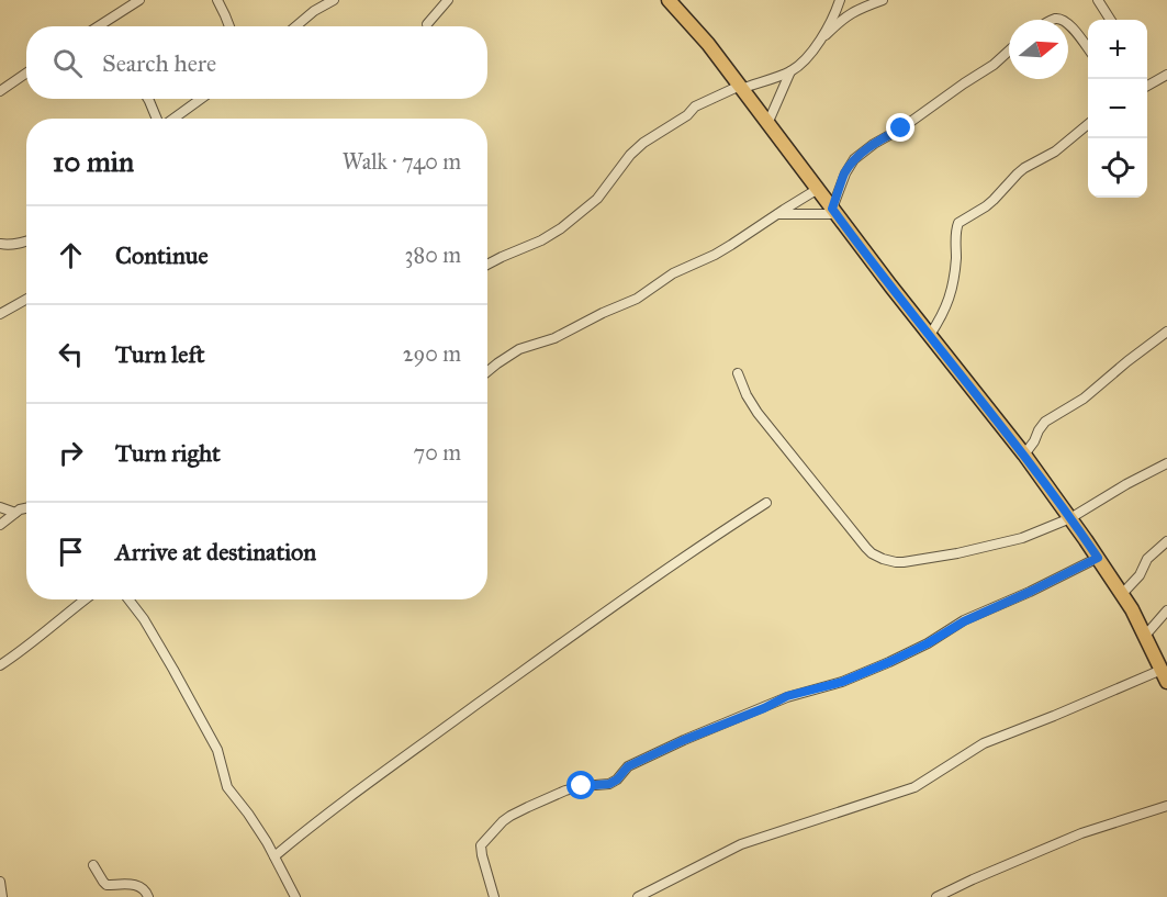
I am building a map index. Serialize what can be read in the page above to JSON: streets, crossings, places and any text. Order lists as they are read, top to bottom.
{
  "north": "right",
  "page": {
    "map_buttons": ["+", "−"],
    "search": "Search here",
    "heading": ["10 min", "Walk · 740 m"],
    "list": [
      ["Continue", "380 m"],
      ["Turn left", "290 m"],
      ["Turn right", "70 m"],
      "Arrive at destination"
    ]
  }
}
